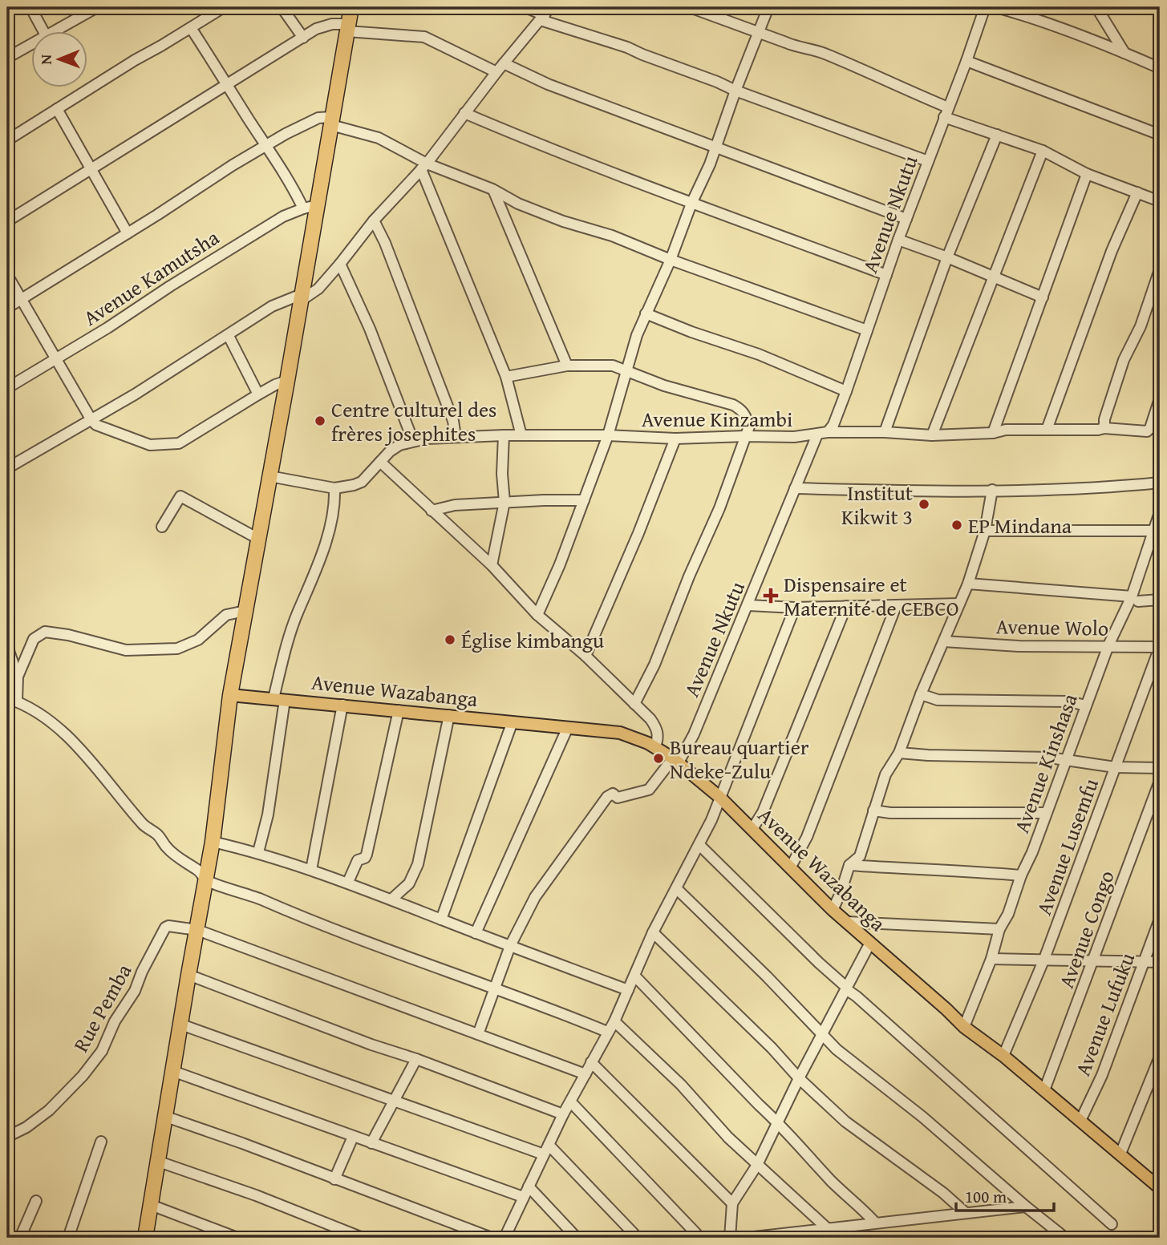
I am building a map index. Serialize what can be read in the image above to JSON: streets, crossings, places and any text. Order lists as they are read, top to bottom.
{
  "streets": {
    "main road": ["Avenue Wazabanga"],
    "street": [
      "Avenue Nkutu",
      "Avenue Kamutsha",
      "Avenue Kinzambi",
      "Avenue Wolo",
      "Avenue Kinshasa",
      "Avenue Lusemfu",
      "Avenue Congo",
      "Rue Pemba",
      "Avenue Lufuku"
    ]
  },
  "crossings": [
    ["Avenue Nkutu", "Avenue Kinzambi"],
    ["Avenue Nkutu", "Avenue Wazabanga"],
    ["Avenue Wolo", "Avenue Kinshasa"],
    ["Avenue Wolo", "Avenue Lusemfu"],
    ["Avenue Wazabanga", "Avenue Kinshasa"],
    ["Avenue Wazabanga", "Avenue Lusemfu"],
    ["Avenue Wazabanga", "Avenue Congo"],
    ["Avenue Wazabanga", "Avenue Lufuku"]
  ],
  "places": {
    "other": [
      "Centre culturel des frères josephites",
      "Institut Kikwit 3",
      "EP Mindana",
      "Église kimbangu",
      "Bureau quartier Ndeke-Zulu"
    ],
    "health": ["Dispensaire et Maternité de CEBCO"]
  },
  "scale_bar": "100 m",
  "north": "left"
}
